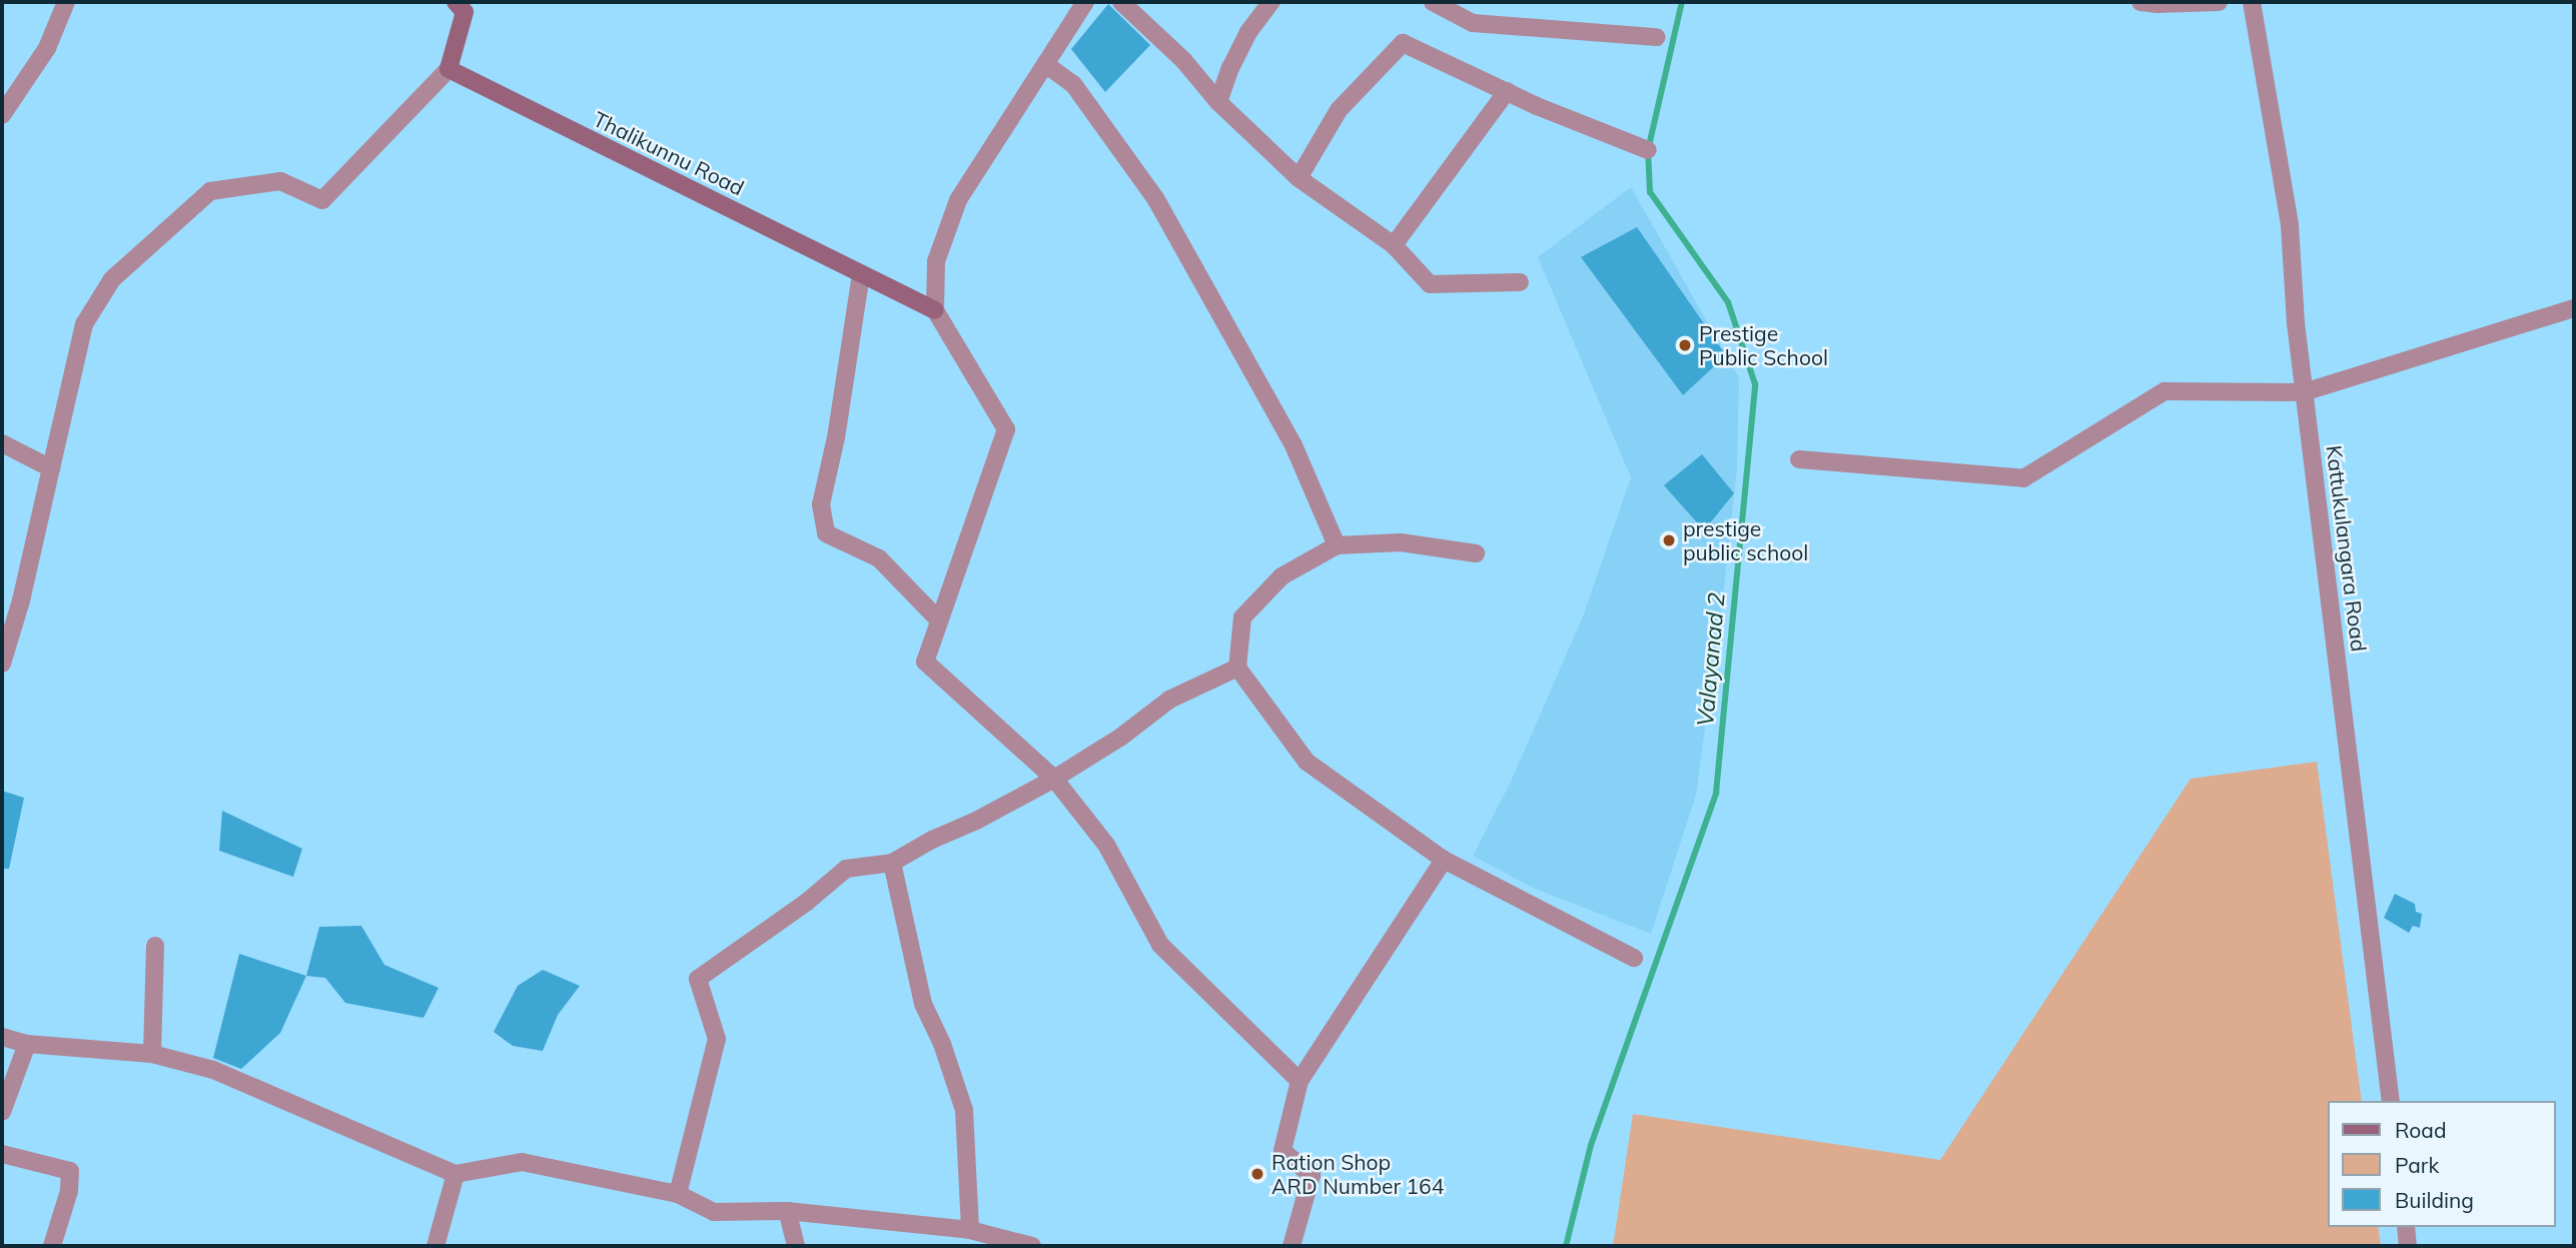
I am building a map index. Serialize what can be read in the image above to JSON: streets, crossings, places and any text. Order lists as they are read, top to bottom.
{
  "streets": {
    "street": ["Thalikunnu Road", "Kattukulangara Road"]
  },
  "water": ["Valayanad 2"],
  "places": ["Prestige Public School", "prestige public school", "Ration Shop ARD Number 164"],
  "legend": ["Road", "Park", "Building"]
}
